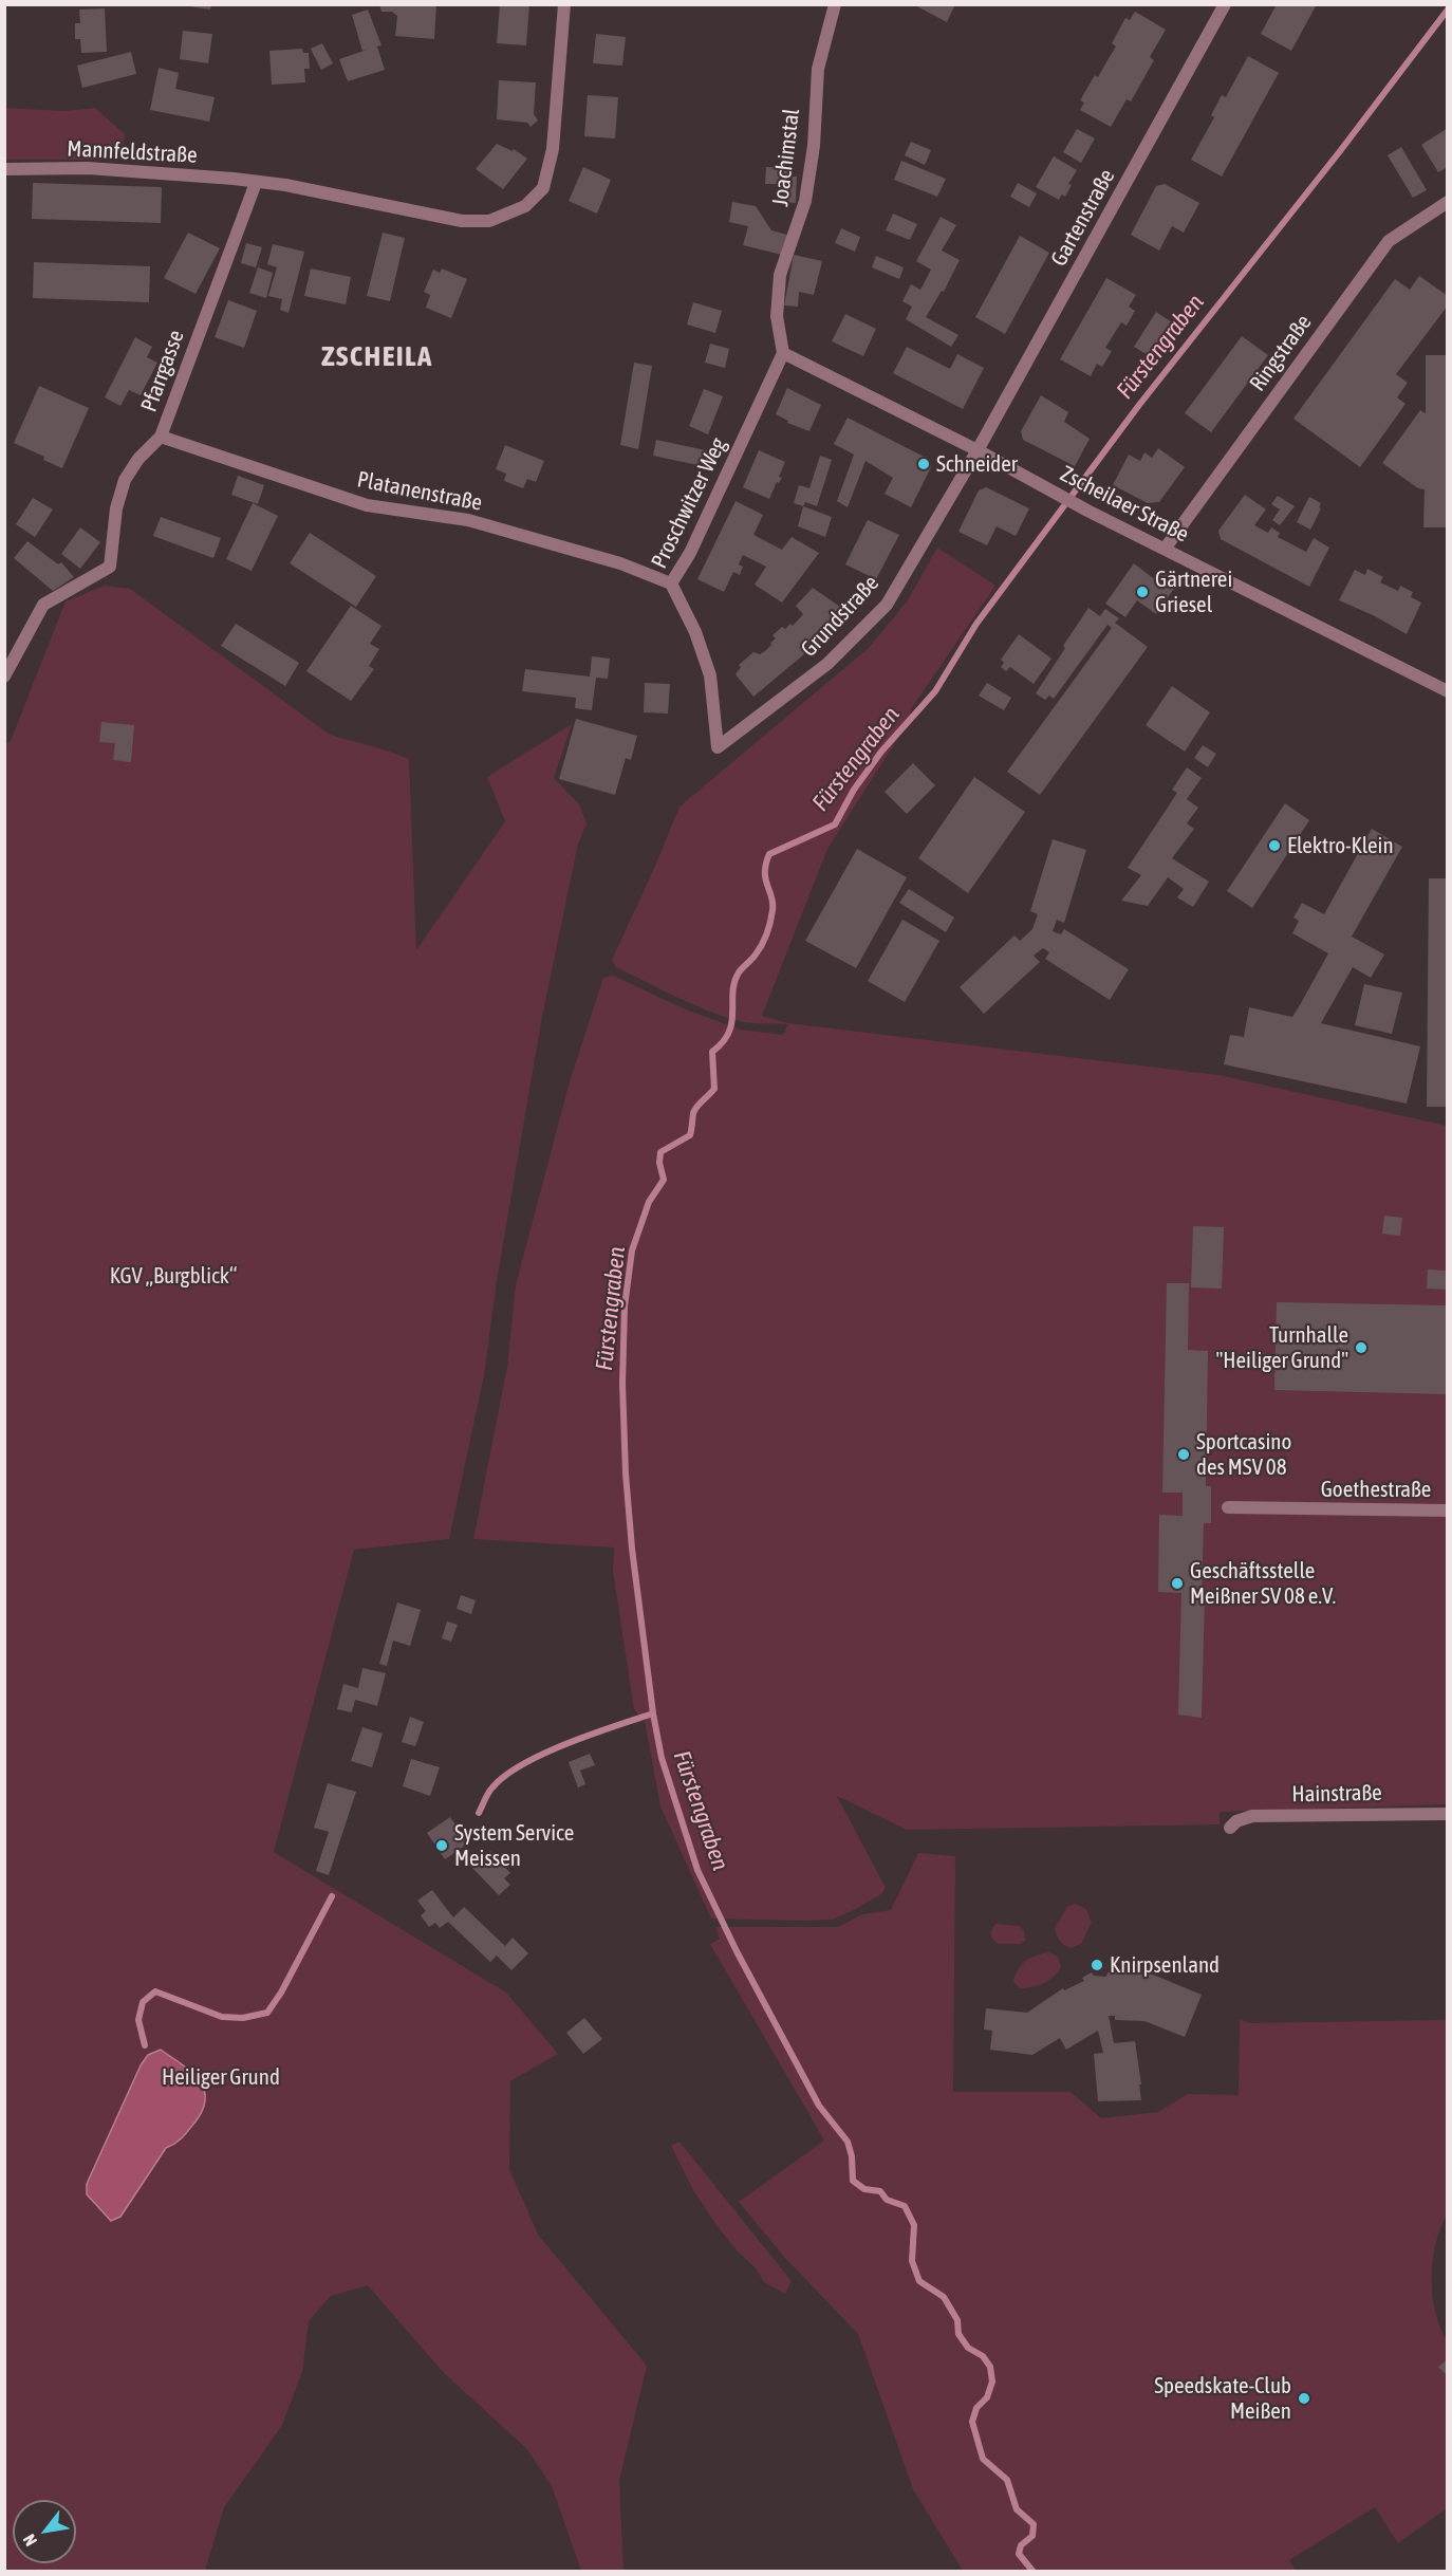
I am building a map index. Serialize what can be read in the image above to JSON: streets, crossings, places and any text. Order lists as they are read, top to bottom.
{
  "streets": {
    "street": [
      "Mannfeldstraße",
      "Joachimstal",
      "Gartenstraße",
      "Ringstraße",
      "Pfarrgasse",
      "Platanenstraße",
      "Proschwitzer Weg",
      "Zscheilaer Straße",
      "Grundstraße",
      "Goethestraße",
      "Hainstraße"
    ]
  },
  "crossings": [
    ["Mannfeldstraße", "Pfarrgasse"],
    ["Joachimstal", "Proschwitzer Weg"],
    ["Joachimstal", "Zscheilaer Straße"],
    ["Gartenstraße", "Zscheilaer Straße"],
    ["Gartenstraße", "Grundstraße"],
    ["Ringstraße", "Zscheilaer Straße"],
    ["Pfarrgasse", "Platanenstraße"],
    ["Platanenstraße", "Proschwitzer Weg"],
    ["Proschwitzer Weg", "Zscheilaer Straße"],
    ["Proschwitzer Weg", "Grundstraße"],
    ["Zscheilaer Straße", "Grundstraße"]
  ],
  "districts": ["ZSCHEILA"],
  "water": ["Fürstengraben"],
  "parks": ["KGV „Burgblick“", "Heiliger Grund"],
  "places": [
    "Schneider",
    "Gärtnerei Griesel",
    "Elektro-Klein",
    "Turnhalle \"Heiliger Grund\"",
    "Sportcasino des MSV 08",
    "Geschäftsstelle Meißner SV 08 e.V.",
    "System Service Meissen",
    "Knirpsenland",
    "Speedskate-Club Meißen"
  ],
  "north": "bottom left"
}
